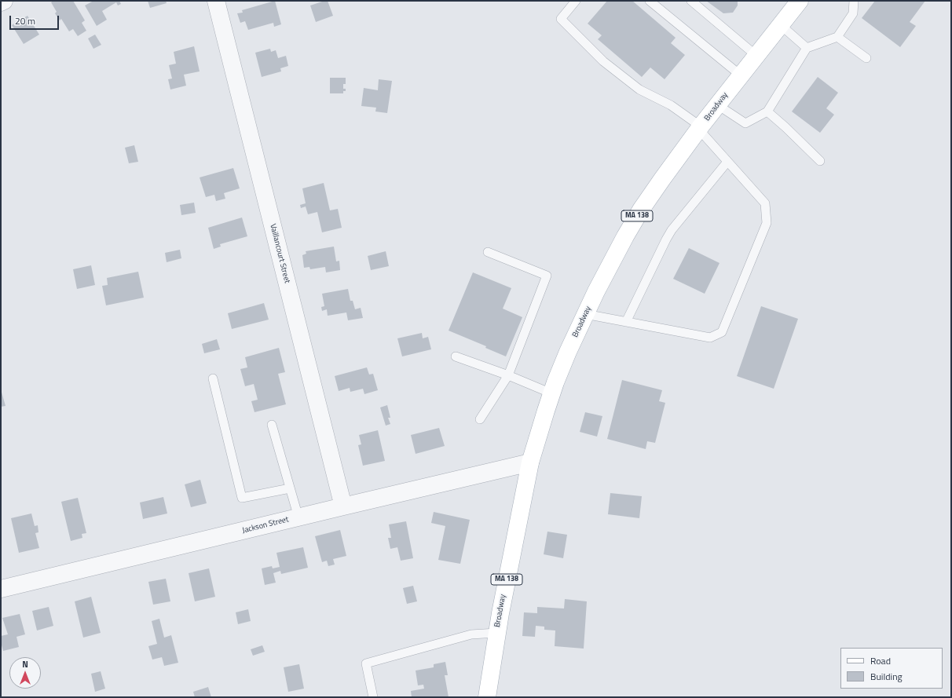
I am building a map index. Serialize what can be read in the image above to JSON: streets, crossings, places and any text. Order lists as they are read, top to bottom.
{
  "streets": {
    "main road": ["Broadway", "MA 138"],
    "street": ["Vaillancourt Street", "Jackson Street"]
  },
  "crossings": [
    ["Broadway", "Jackson Street"],
    ["Vaillancourt Street", "Jackson Street"]
  ],
  "legend": ["Road", "Building"],
  "scale_bar": "20 m",
  "north": "top"
}
